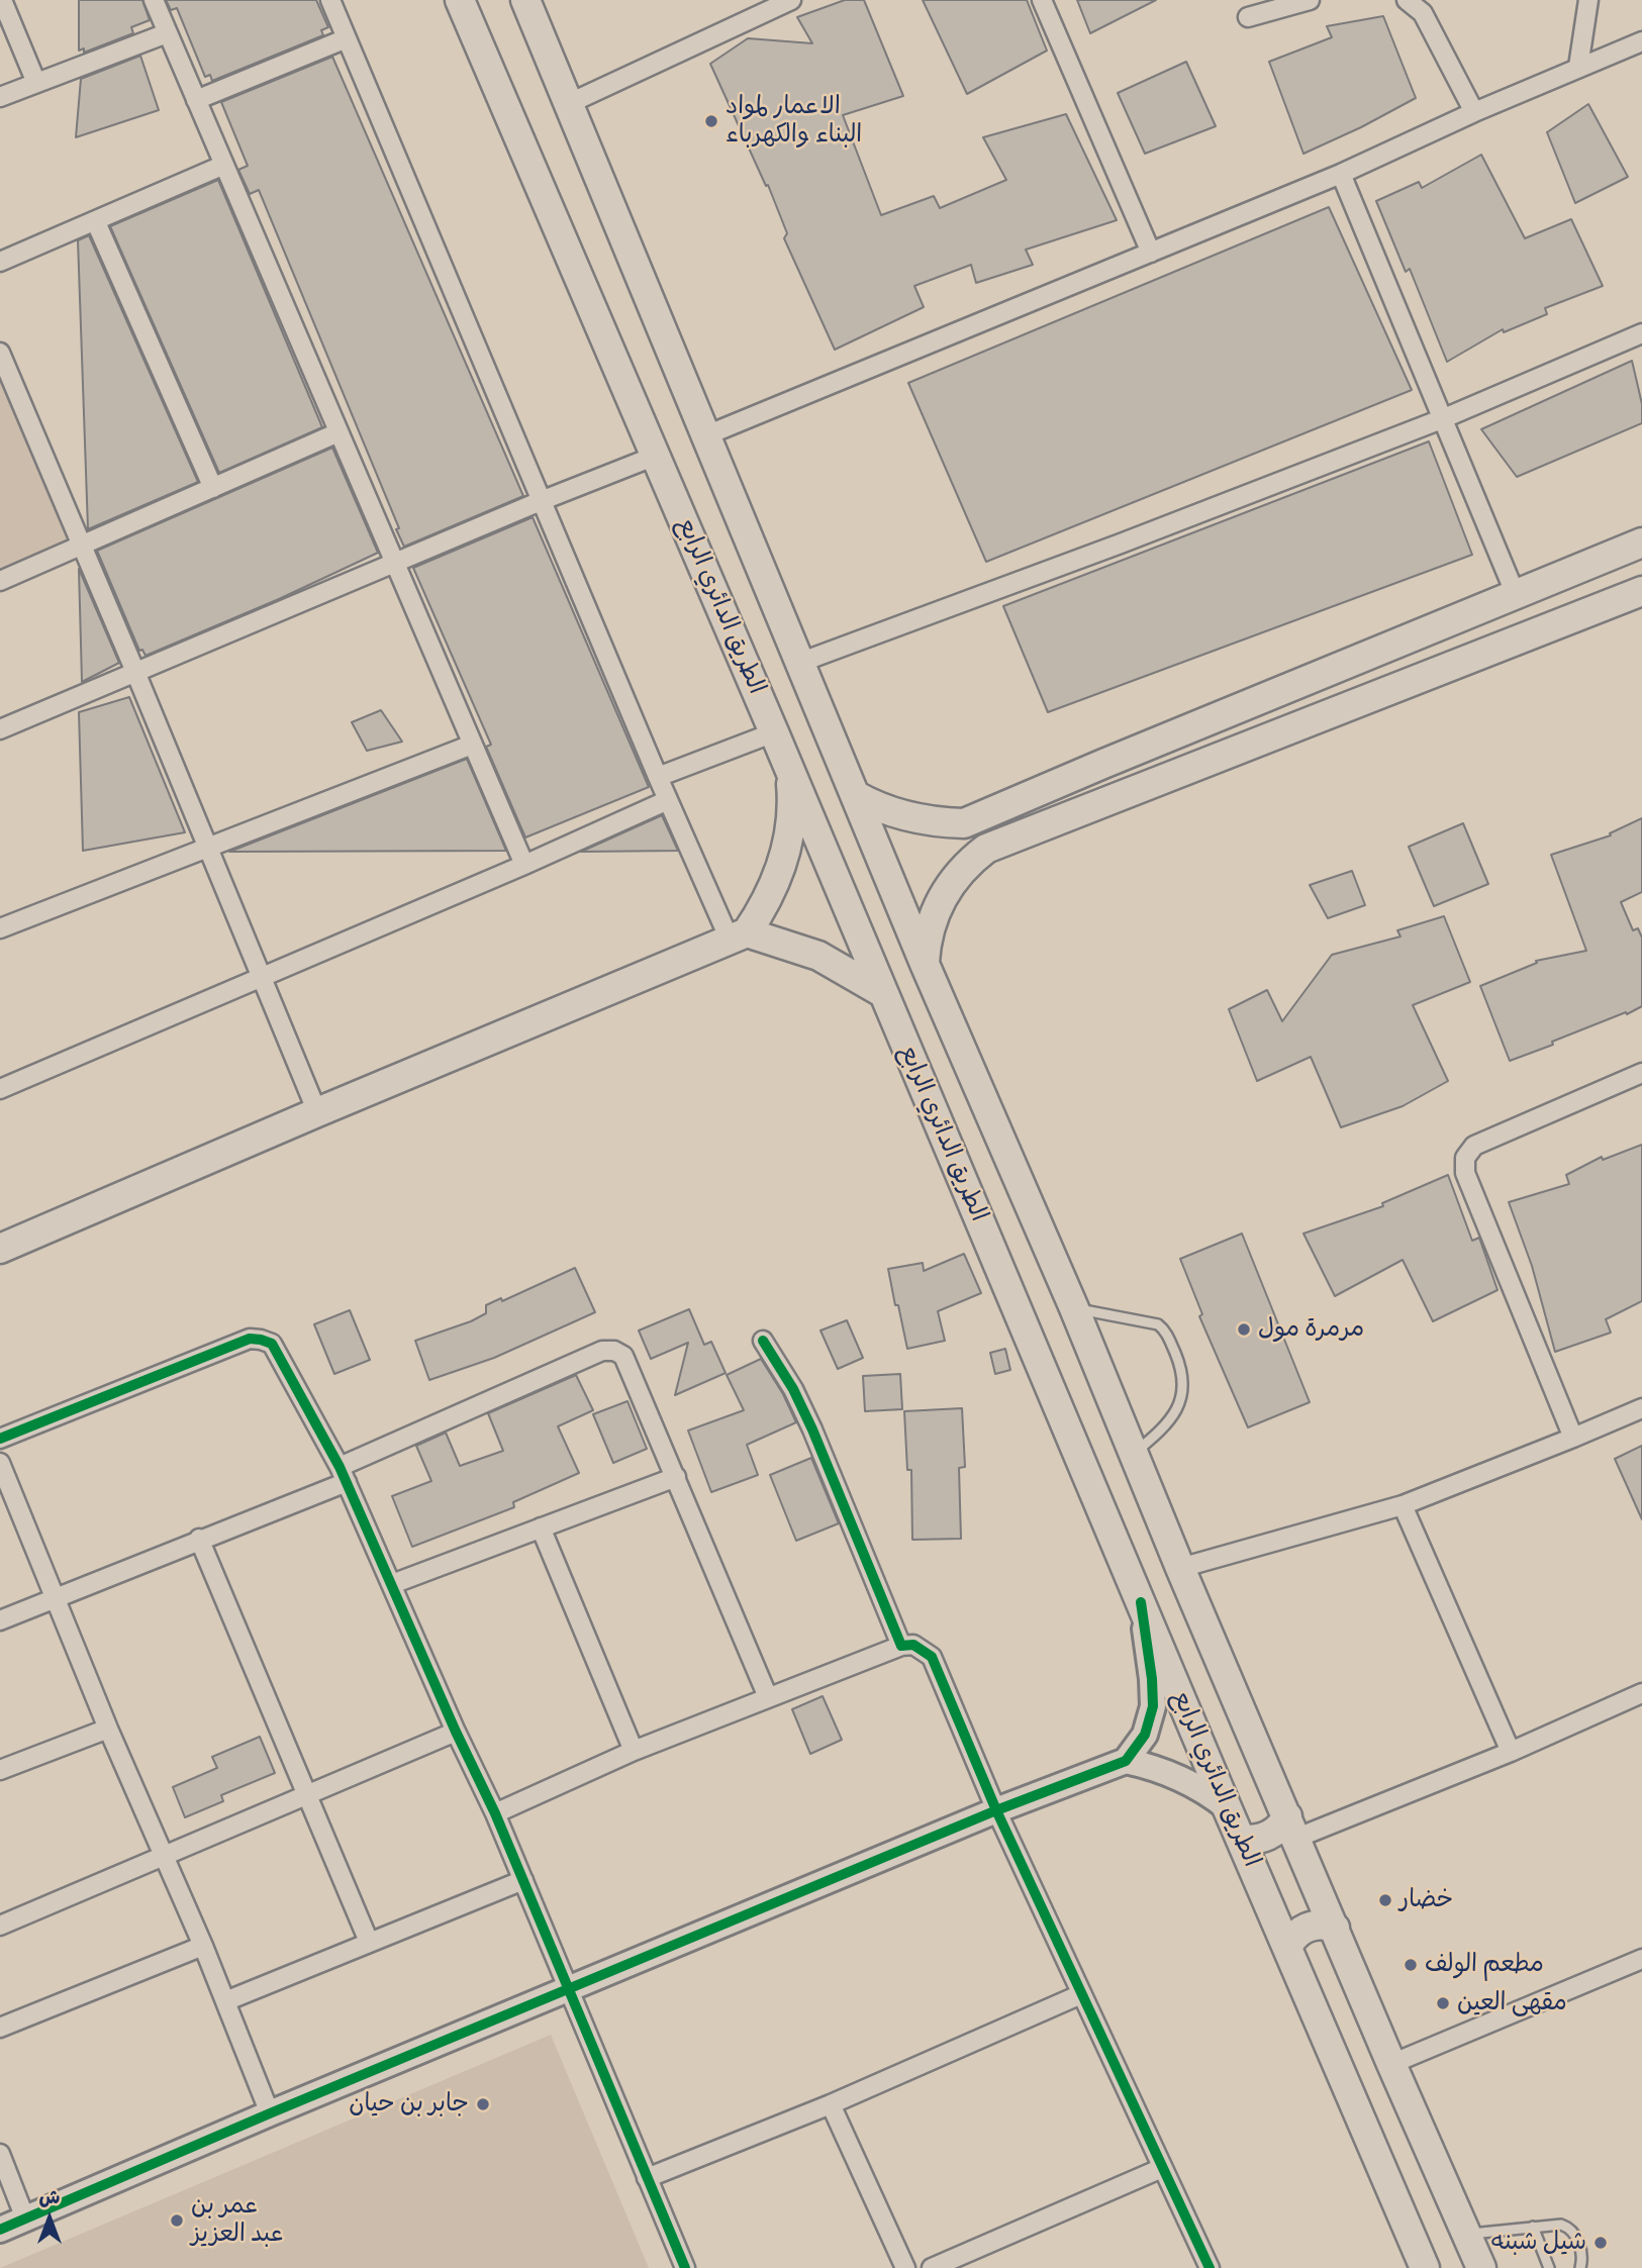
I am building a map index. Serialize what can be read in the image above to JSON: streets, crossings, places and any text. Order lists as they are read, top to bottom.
{
  "streets": {
    "main road": ["الطريق الدائري الرابع"]
  },
  "places": [
    "الاعمار لمواد البناء والكهرباء",
    "مرمرة مول",
    "خضار",
    "مطعم الولف",
    "مقهى العين",
    "جابر بن حيان",
    "عمر بن عبد العزيز",
    "شيل شبنه"
  ],
  "north": "top"
}
